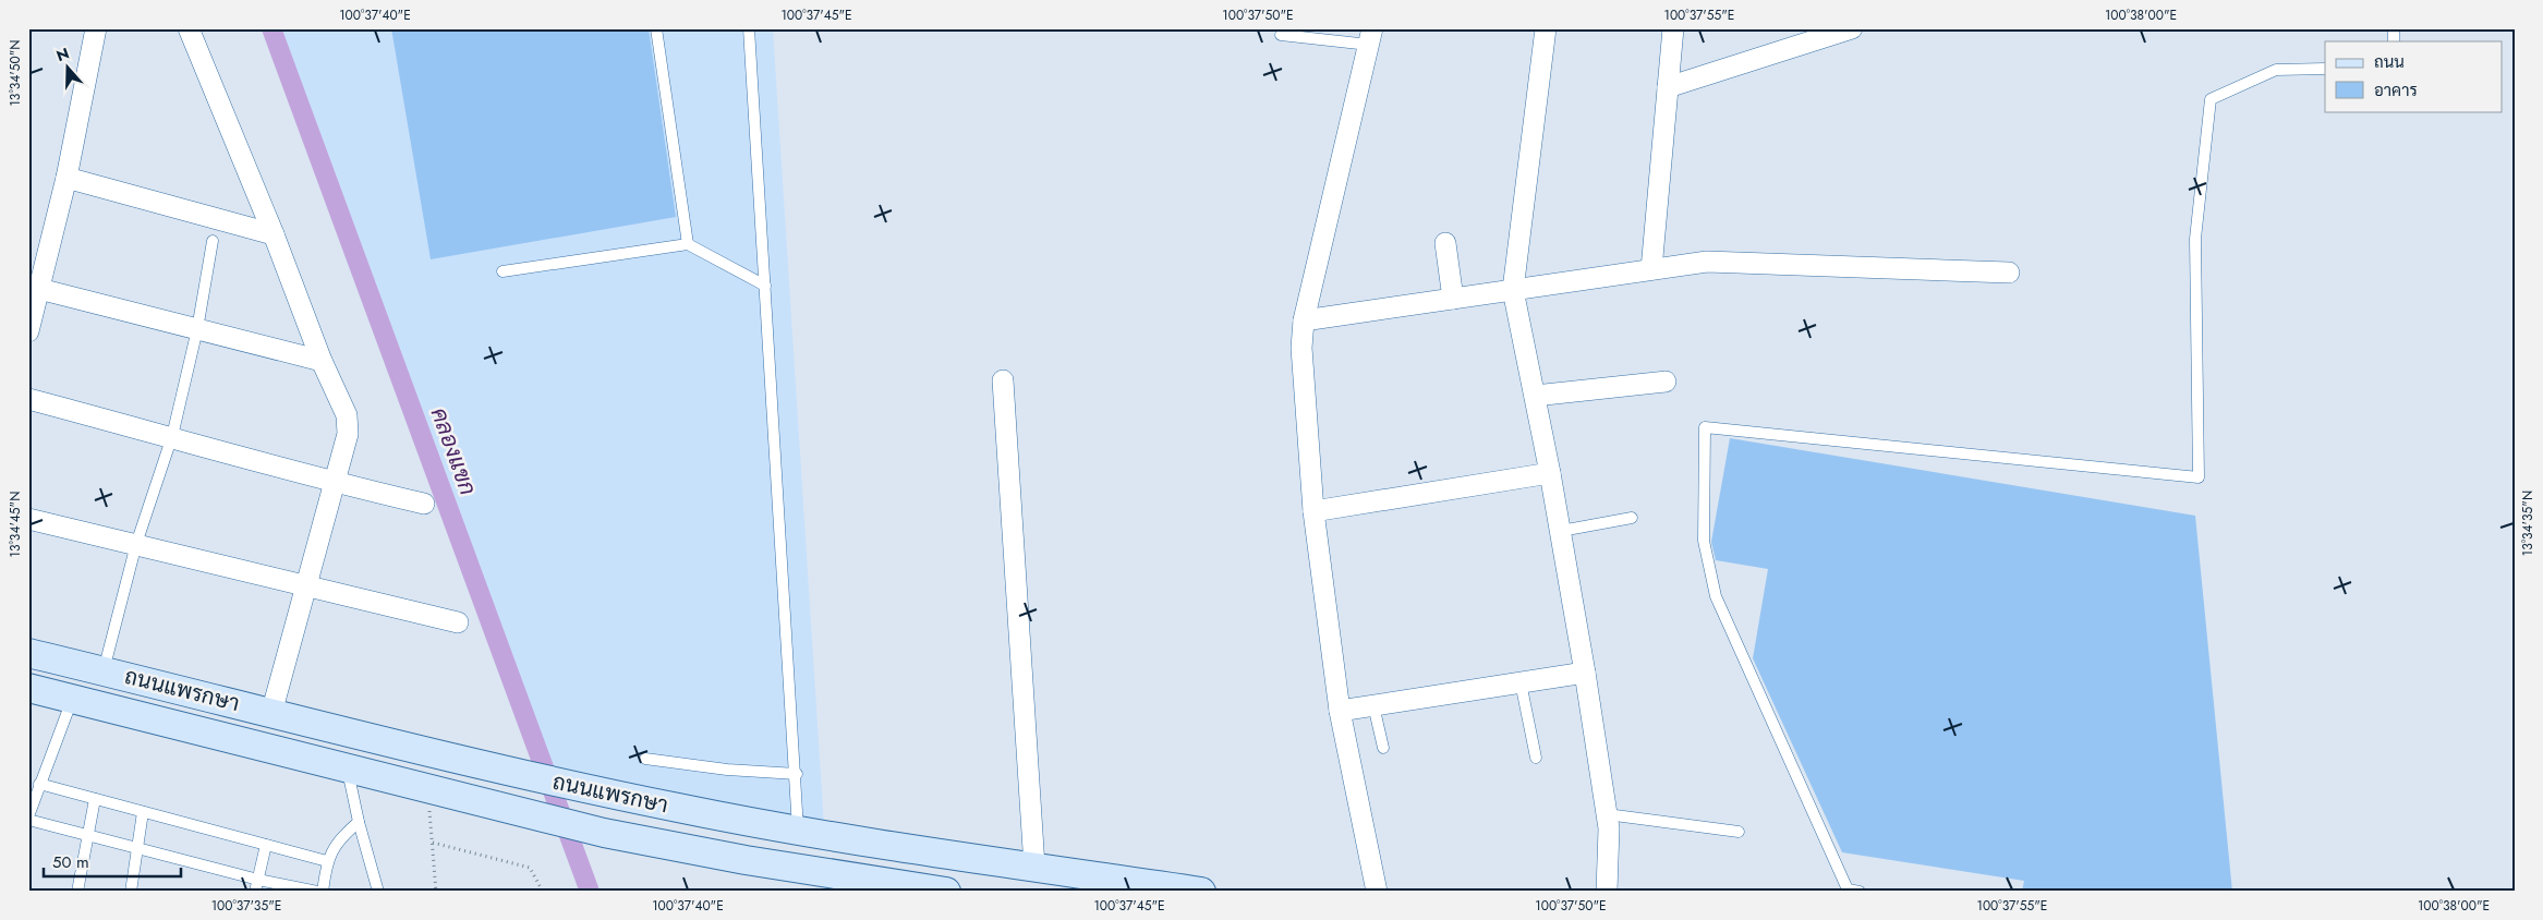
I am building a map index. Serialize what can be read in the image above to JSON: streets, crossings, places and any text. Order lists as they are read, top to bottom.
{
  "streets": {
    "main road": ["ถนนแพรกษา"]
  },
  "water": ["คลองแขก"],
  "legend": ["ถนน", "อาคาร"],
  "scale_bar": "50 m",
  "north": "top",
  "coordinates": [
    "100°37'40\"E",
    "100°37'45\"E",
    "100°37'50\"E",
    "100°37'55\"E",
    "100°38'00\"E",
    "13°34'50\"N",
    "13°34'35\"N",
    "13°34'45\"N",
    "100°37'35\"E"
  ]
}
